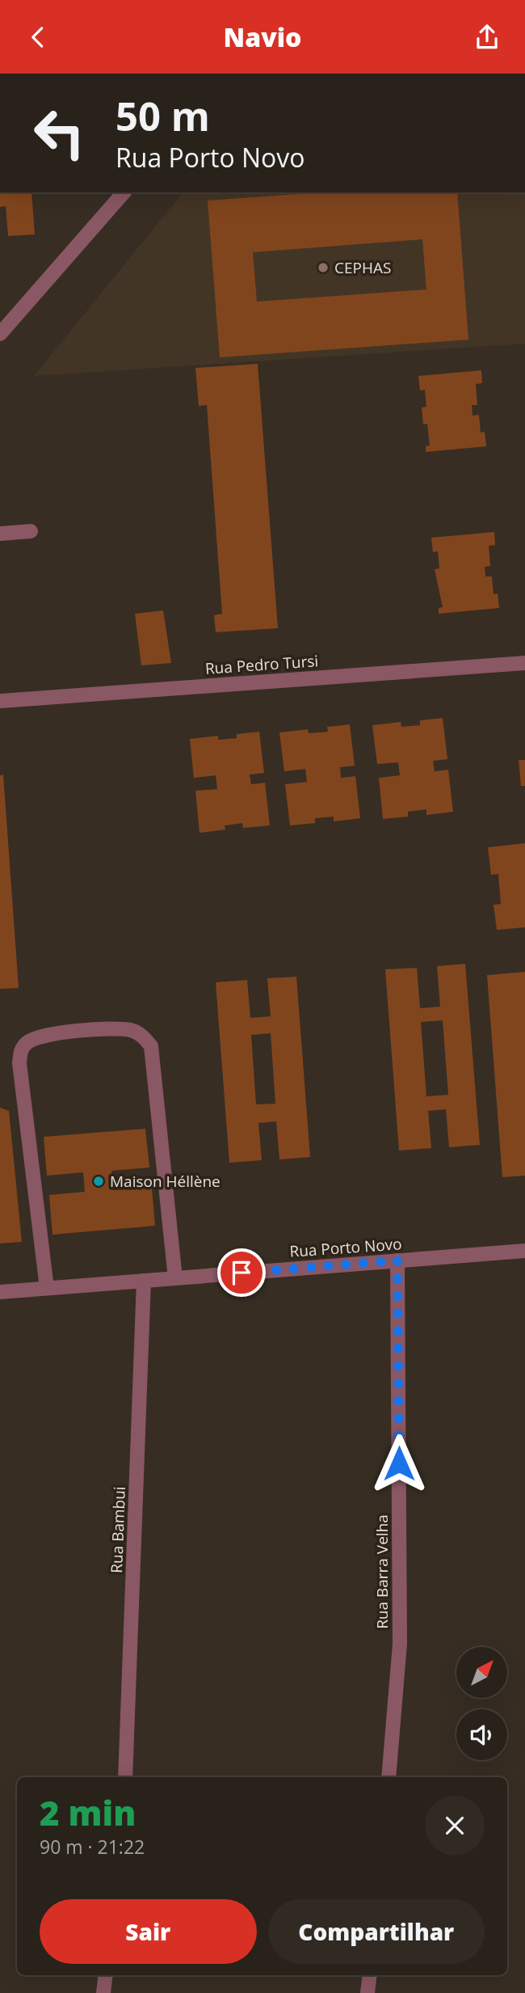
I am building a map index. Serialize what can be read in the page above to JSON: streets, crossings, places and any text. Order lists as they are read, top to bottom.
{
  "streets": {
    "street": [
      "Rua Pedro Tursi",
      "Rua Porto Novo",
      "Rua Bambui",
      "Rua Barra Velha"
    ]
  },
  "crossings": [
    ["Rua Porto Novo", "Rua Bambui"],
    ["Rua Porto Novo", "Rua Barra Velha"]
  ],
  "places": ["CEPHAS", "Maison Héllène"],
  "north": "top right",
  "page": {
    "header": "Navio",
    "turn": ["50 m", "Rua Porto Novo"],
    "heading": ["2 min", "90 m · 21:22"],
    "buttons": ["Sair", "Compartilhar"]
  }
}
